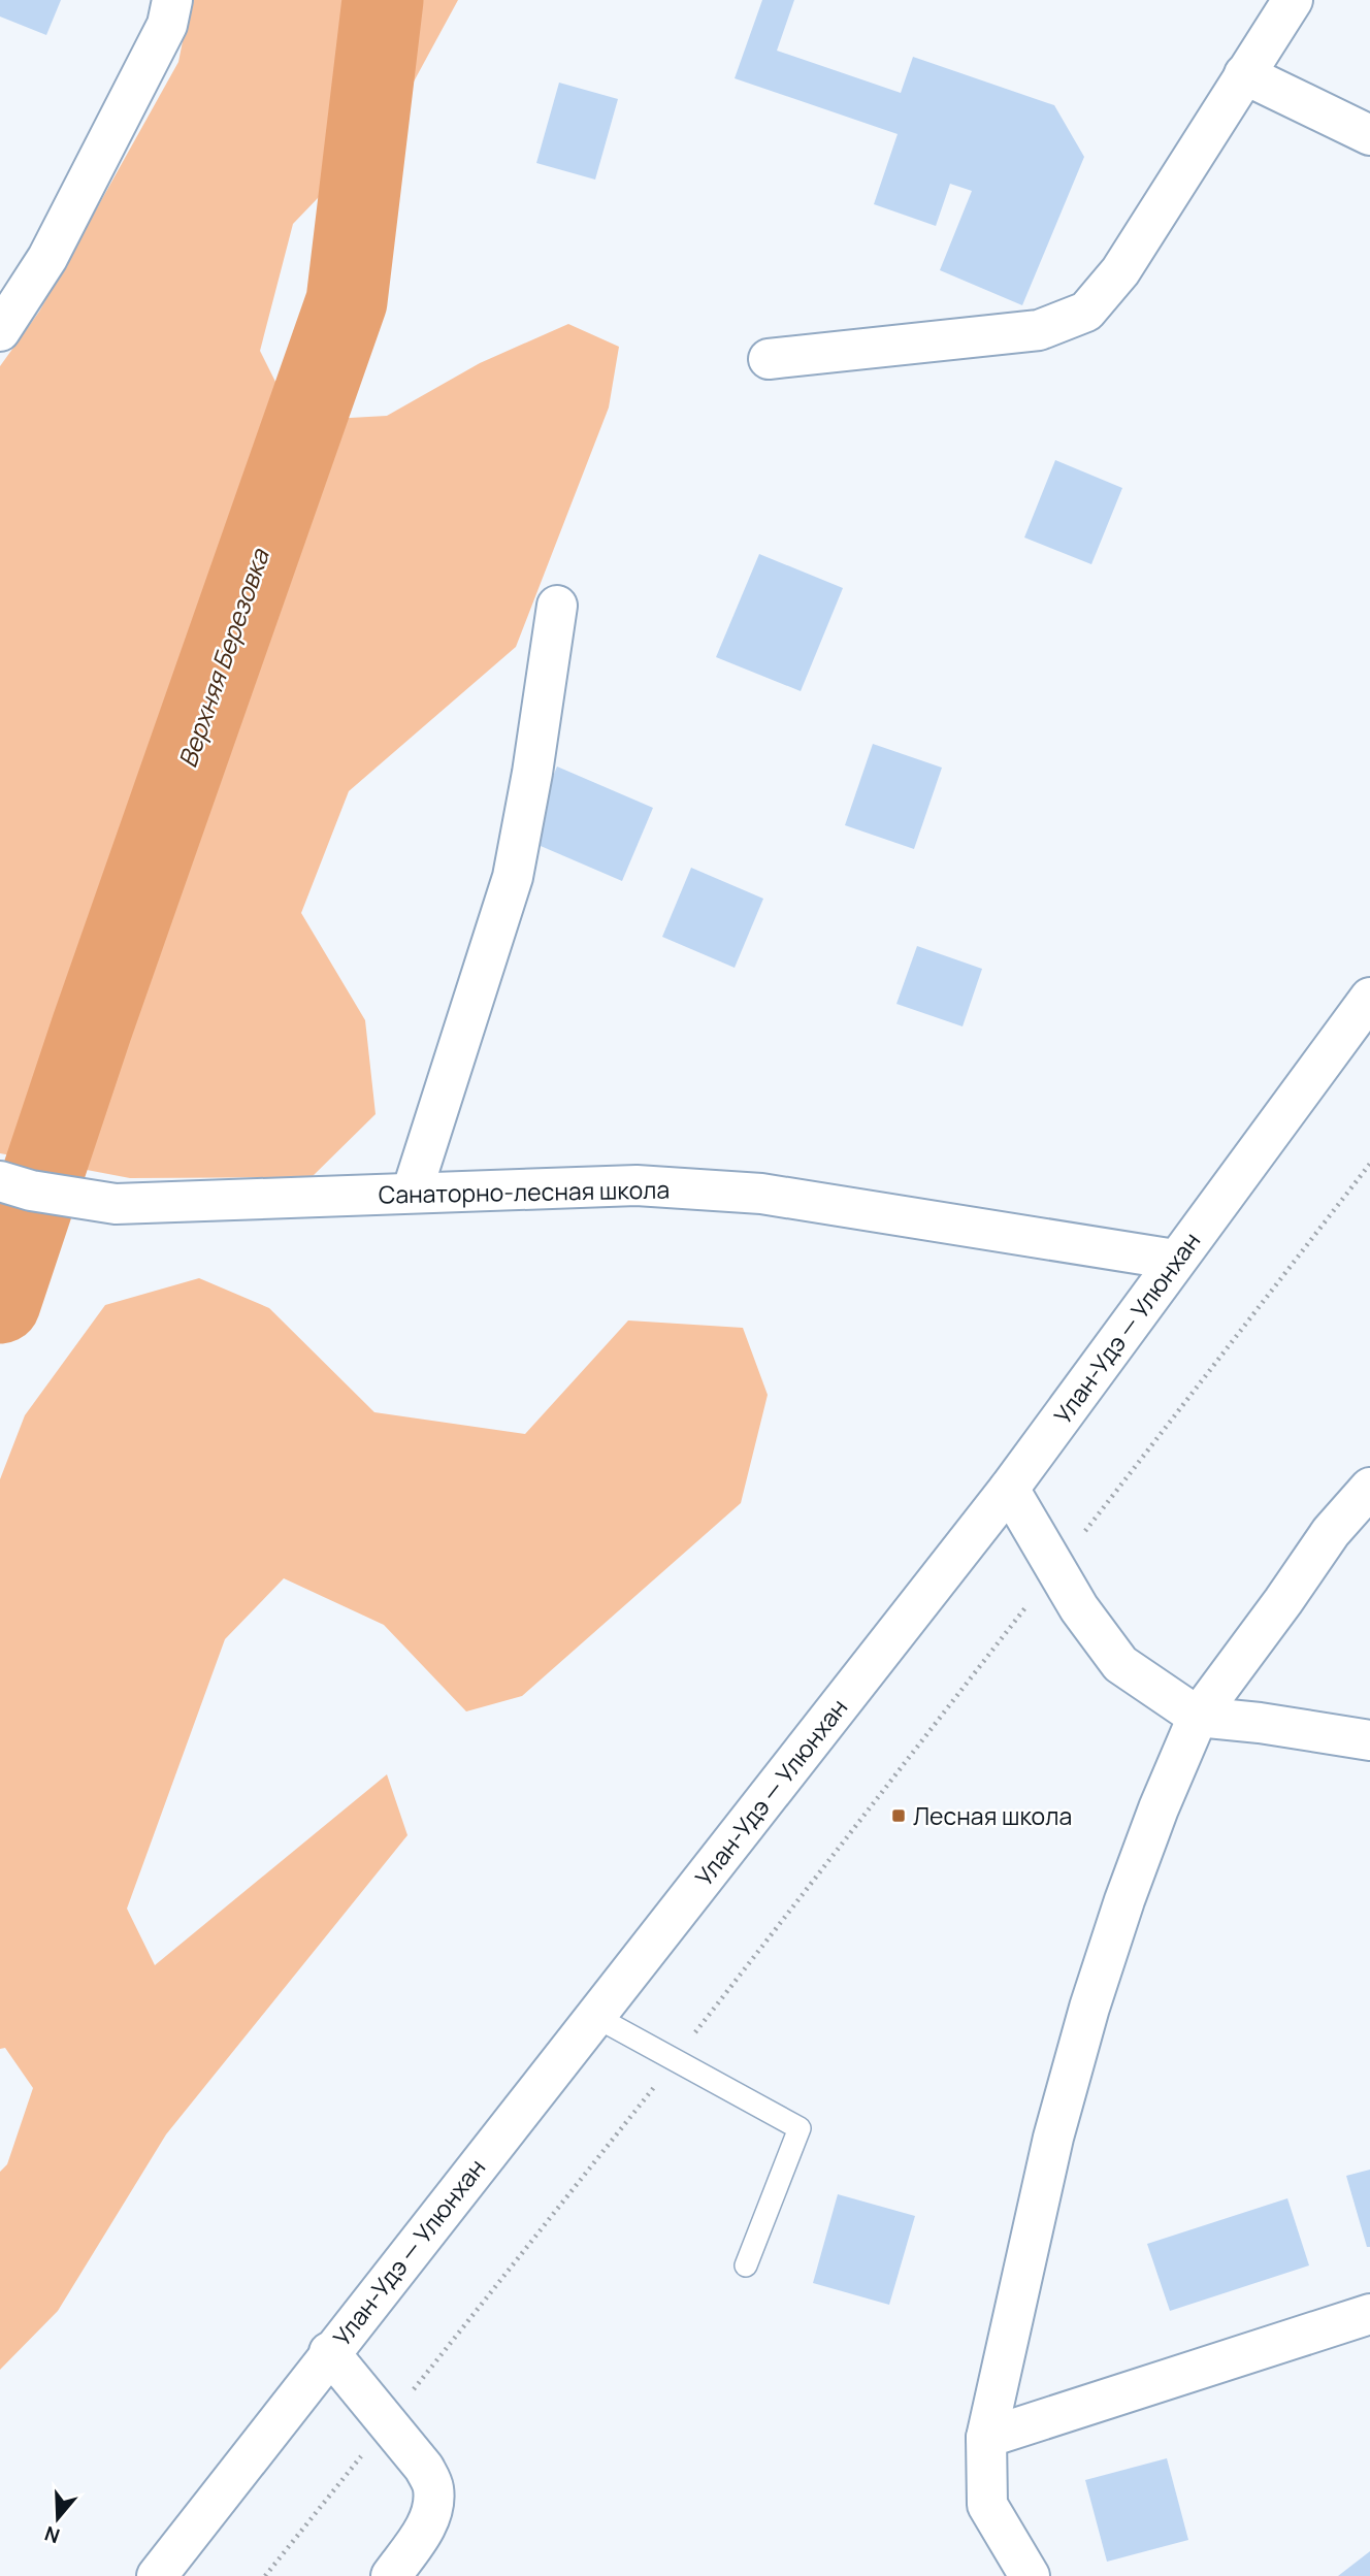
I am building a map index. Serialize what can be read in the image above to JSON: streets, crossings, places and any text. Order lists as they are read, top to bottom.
{
  "streets": {
    "street": ["Санаторно-лесная школа", "Улан-Удэ — Улюнхан"]
  },
  "crossings": [
    ["Санаторно-лесная школа", "Улан-Удэ — Улюнхан"]
  ],
  "water": ["Верхняя Березовка"],
  "places": {
    "transit": ["Лесная школа"]
  },
  "north": "bottom"
}
